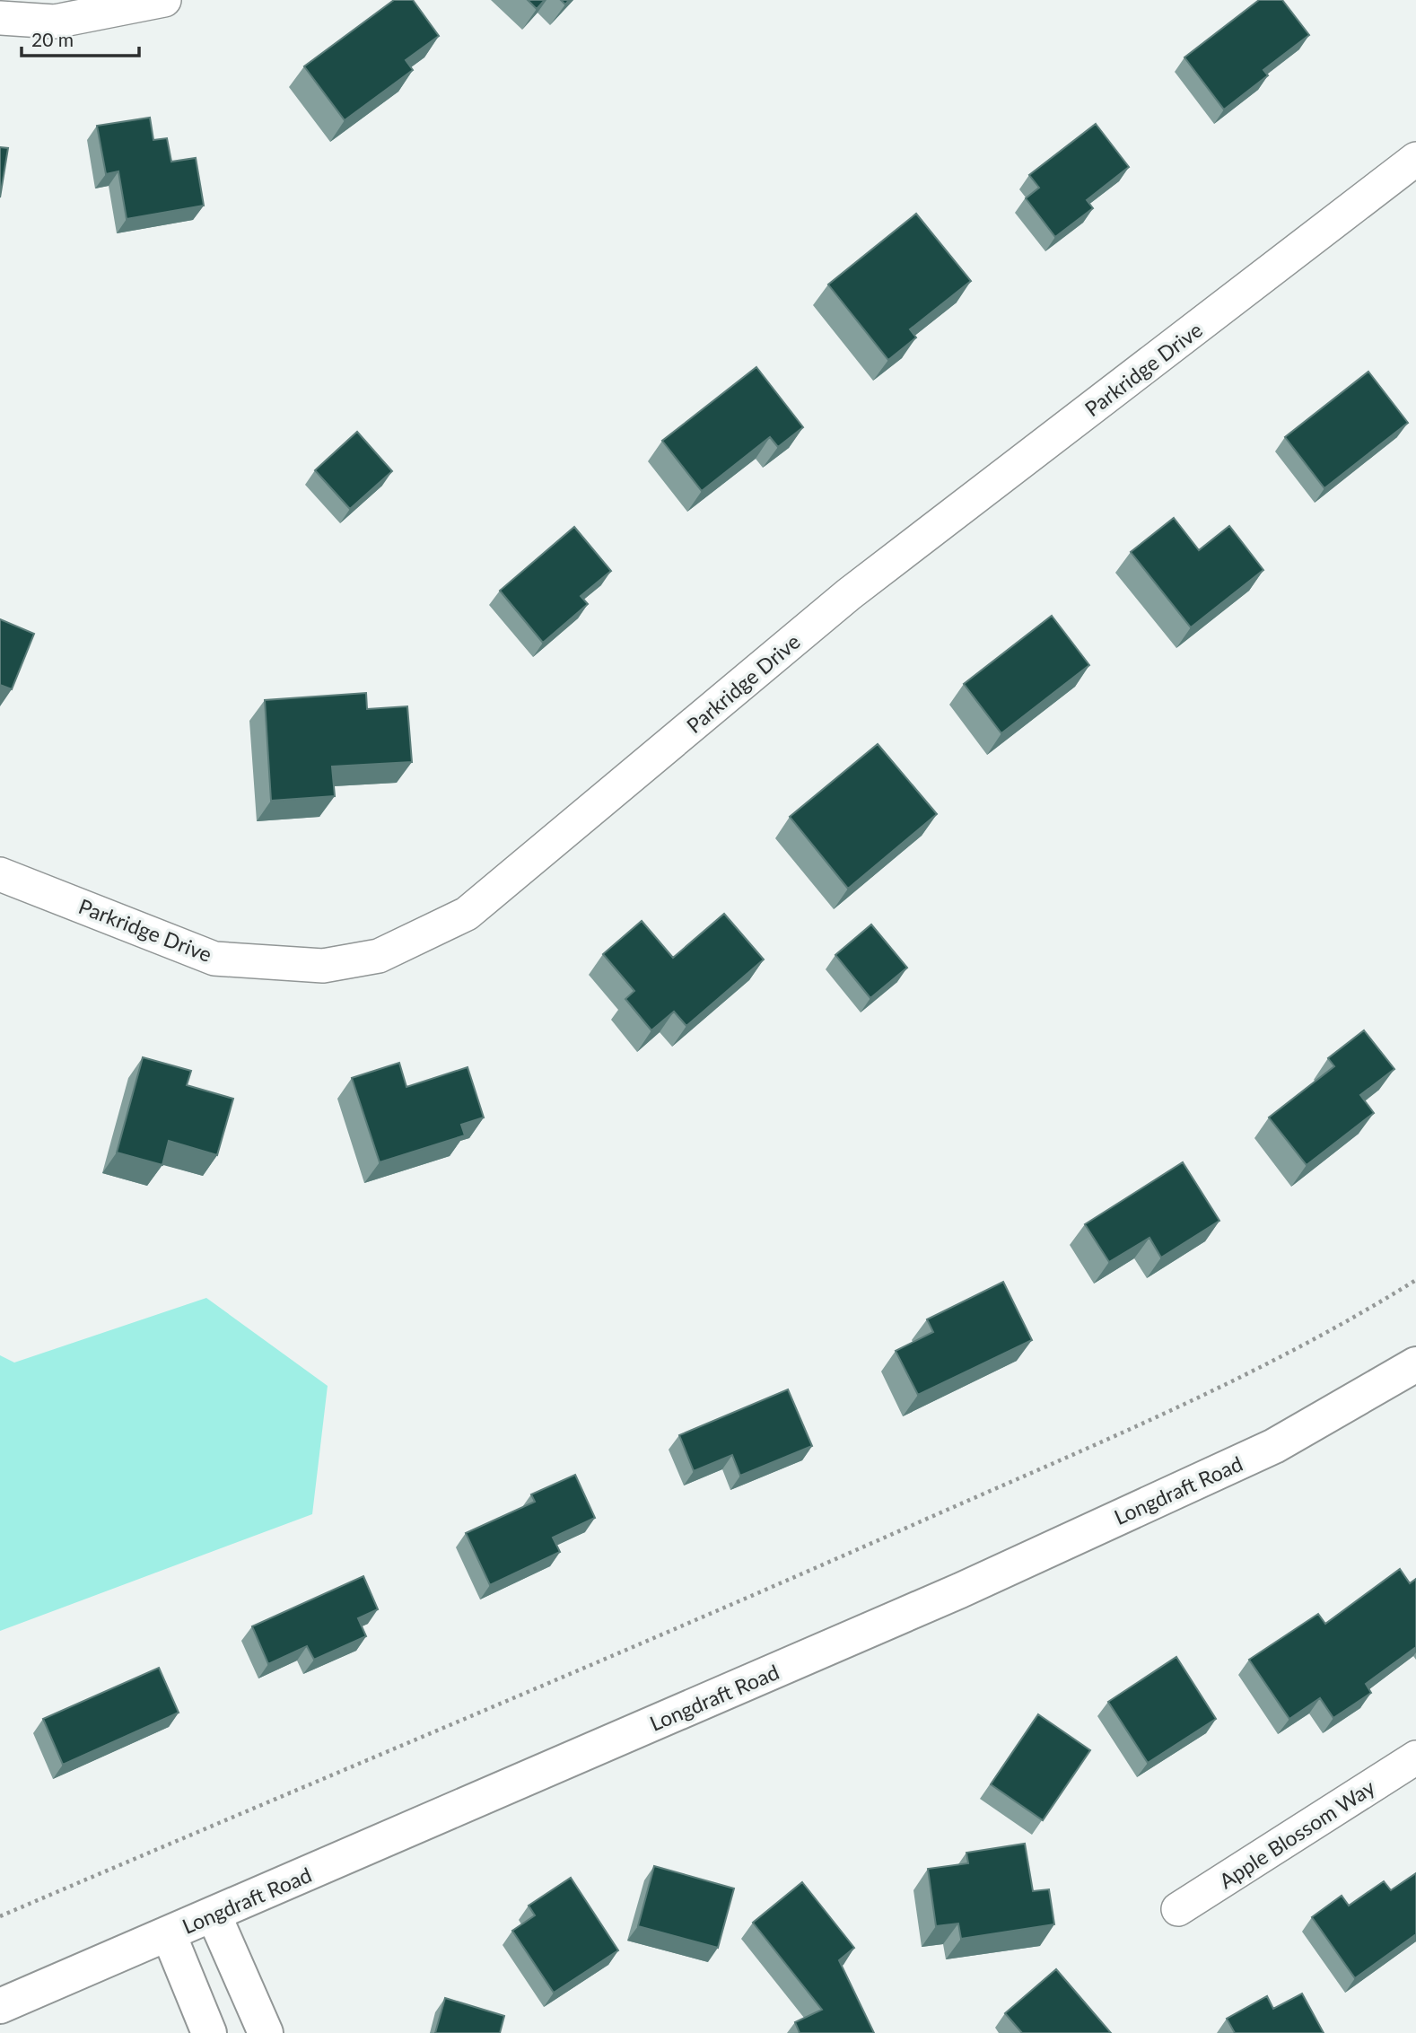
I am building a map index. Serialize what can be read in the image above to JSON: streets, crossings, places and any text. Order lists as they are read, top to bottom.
{
  "streets": {
    "street": ["Parkridge Drive", "Longdraft Road", "Apple Blossom Way"]
  },
  "scale_bar": "20 m"
}
